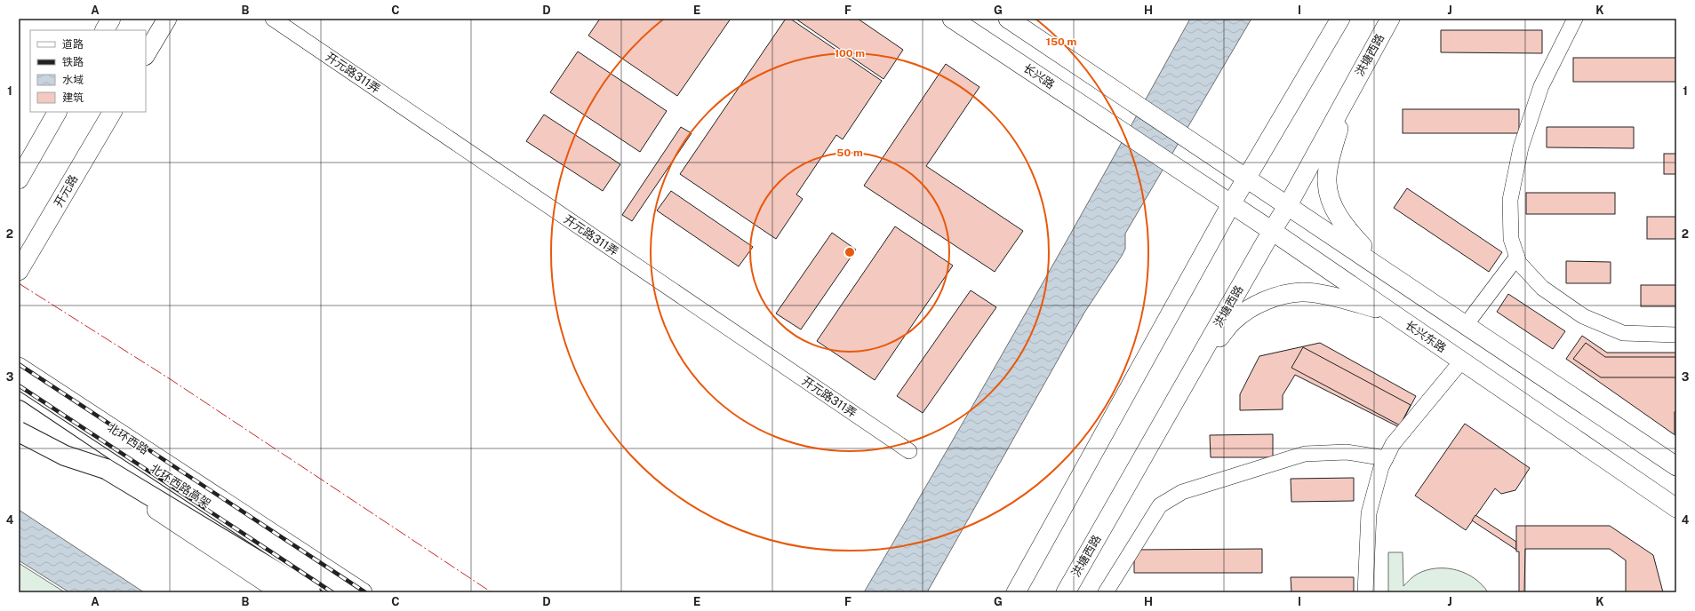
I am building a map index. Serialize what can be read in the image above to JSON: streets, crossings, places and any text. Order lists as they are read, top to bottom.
{
  "streets": {
    "highway": ["北环西路高架"],
    "main road": [
      "洪塘西路",
      "长兴路",
      "开元路",
      "长兴东路",
      "北环西路"
    ],
    "street": ["开元路311弄"]
  },
  "crossings": [
    ["洪塘西路", "长兴东路"],
    ["长兴路", "长兴东路"]
  ],
  "legend": [
    "道路",
    "铁路",
    "水域",
    "建筑"
  ],
  "grid": {
    "columns": [
      "A",
      "B",
      "C",
      "D",
      "E",
      "F",
      "G",
      "H",
      "I",
      "J",
      "K"
    ],
    "rows": [
      "1",
      "2",
      "3",
      "4"
    ]
  },
  "rings": ["150 m", "100 m", "50 m"]
}
